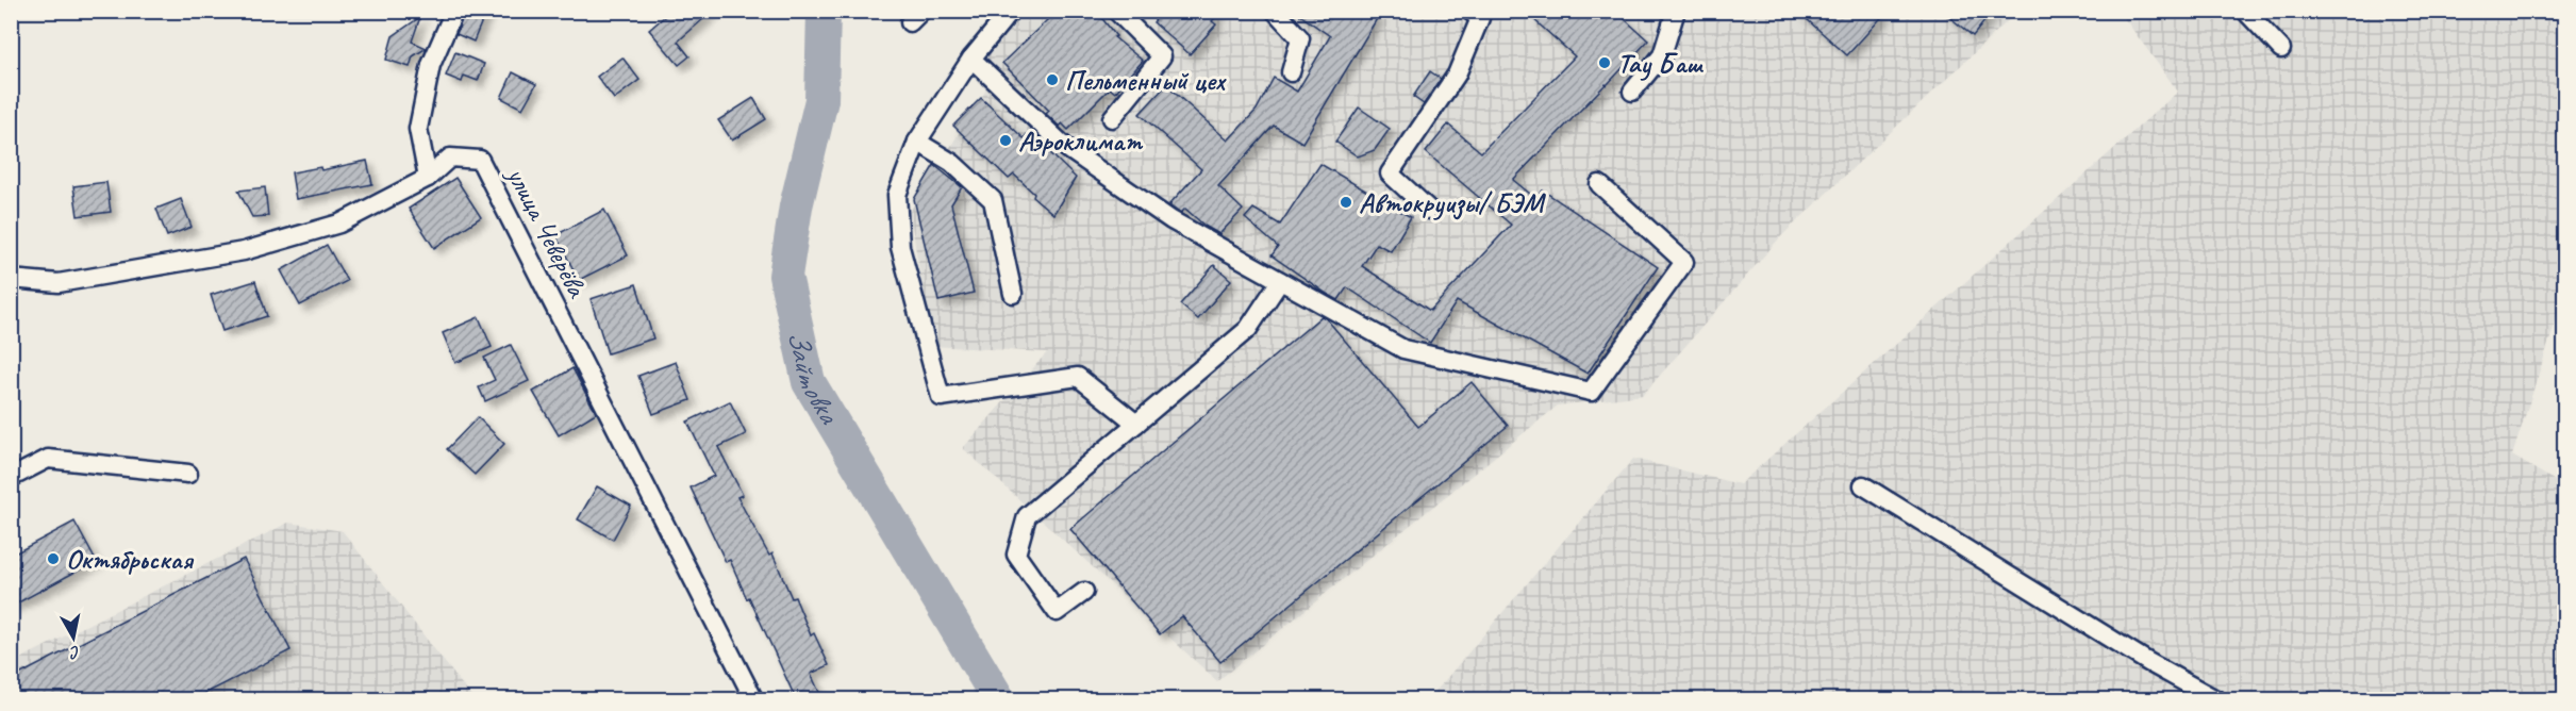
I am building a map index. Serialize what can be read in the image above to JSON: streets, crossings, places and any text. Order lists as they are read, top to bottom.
{
  "streets": {
    "street": ["улица Чеверёва"]
  },
  "water": ["Зайтовка"],
  "places": [
    "Тау Баш",
    "Пельменный цех",
    "Аэроклимат",
    "Автокруизы/ БЭМ",
    "Октябрьская"
  ],
  "north": "bottom"
}
